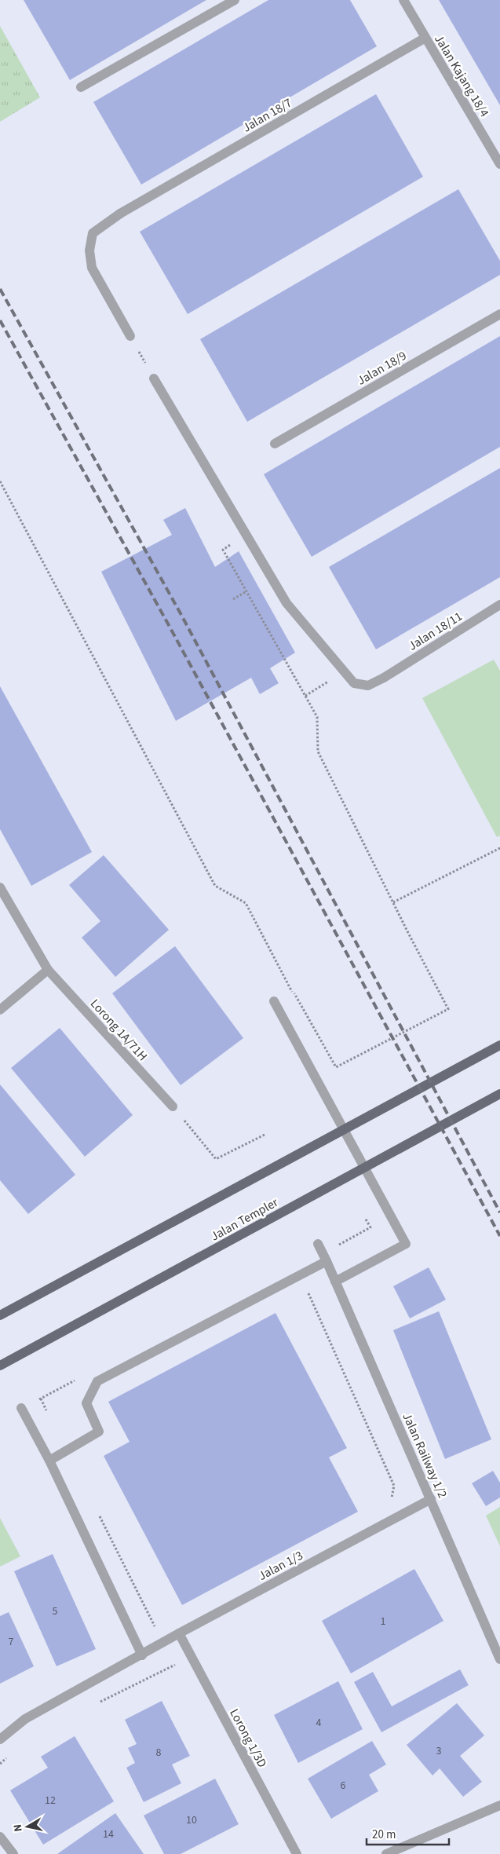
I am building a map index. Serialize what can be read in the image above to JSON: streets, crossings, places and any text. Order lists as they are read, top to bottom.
{
  "streets": {
    "main road": ["Jalan Templer"],
    "street": [
      "Jalan Kajang 18/4",
      "Jalan 18/7",
      "Jalan 18/9",
      "Jalan 18/11",
      "Lorong 1A/71H",
      "Jalan Railway 1/2",
      "Jalan 1/3",
      "Lorong 1/3D"
    ]
  },
  "crossings": [
    ["Jalan Kajang 18/4", "Jalan 18/7"],
    ["Jalan Railway 1/2", "Jalan 1/3"],
    ["Jalan 1/3", "Lorong 1/3D"]
  ],
  "house_numbers": [
    "5",
    "1",
    "7",
    "4",
    "3",
    "8",
    "6",
    "12",
    "10",
    "14"
  ],
  "scale_bar": "20 m",
  "north": "left"
}
